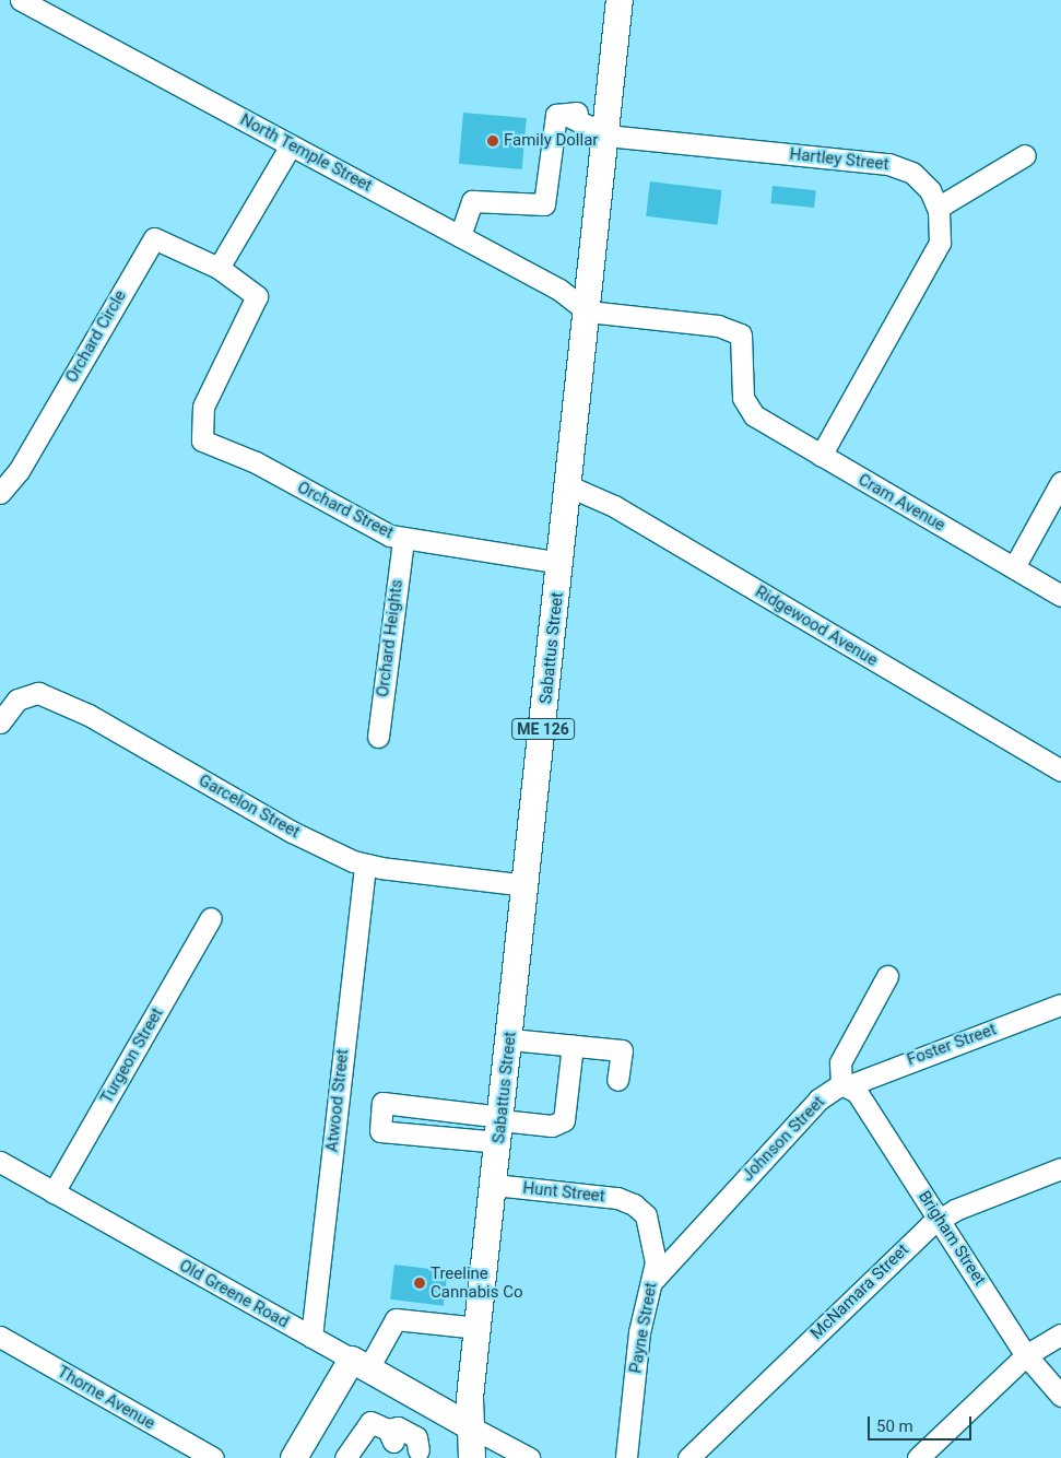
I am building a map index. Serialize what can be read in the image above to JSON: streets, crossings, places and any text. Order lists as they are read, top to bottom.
{
  "streets": {
    "main road": ["Sabattus Street", "ME 126", "Old Greene Road"],
    "street": [
      "North Temple Street",
      "Hartley Street",
      "Orchard Circle",
      "Cram Avenue",
      "Orchard Street",
      "Ridgewood Avenue",
      "Orchard Heights",
      "Garcelon Street",
      "Foster Street",
      "Turgeon Street",
      "Atwood Street",
      "Johnson Street",
      "Hunt Street",
      "Brigham Street",
      "McNamara Street",
      "Payne Street",
      "Thorne Avenue"
    ]
  },
  "crossings": [
    ["North Temple Street", "Cram Avenue"],
    ["North Temple Street", "Sabattus Street"],
    ["Hartley Street", "Cram Avenue"],
    ["Hartley Street", "Sabattus Street"],
    ["Orchard Circle", "Orchard Street"],
    ["Cram Avenue", "Sabattus Street"],
    ["Orchard Street", "Orchard Heights"],
    ["Orchard Street", "Sabattus Street"],
    ["Ridgewood Avenue", "Sabattus Street"],
    ["Sabattus Street", "Garcelon Street"],
    ["Sabattus Street", "Hunt Street"],
    ["Sabattus Street", "Old Greene Road"],
    ["Garcelon Street", "Atwood Street"],
    ["Foster Street", "Johnson Street"],
    ["Foster Street", "Brigham Street"],
    ["Turgeon Street", "Old Greene Road"],
    ["Atwood Street", "Old Greene Road"],
    ["Johnson Street", "Brigham Street"],
    ["Johnson Street", "Payne Street"],
    ["Hunt Street", "Payne Street"],
    ["Brigham Street", "McNamara Street"]
  ],
  "places": ["Family Dollar", "Treeline Cannabis Co"],
  "scale_bar": "50 m"
}
